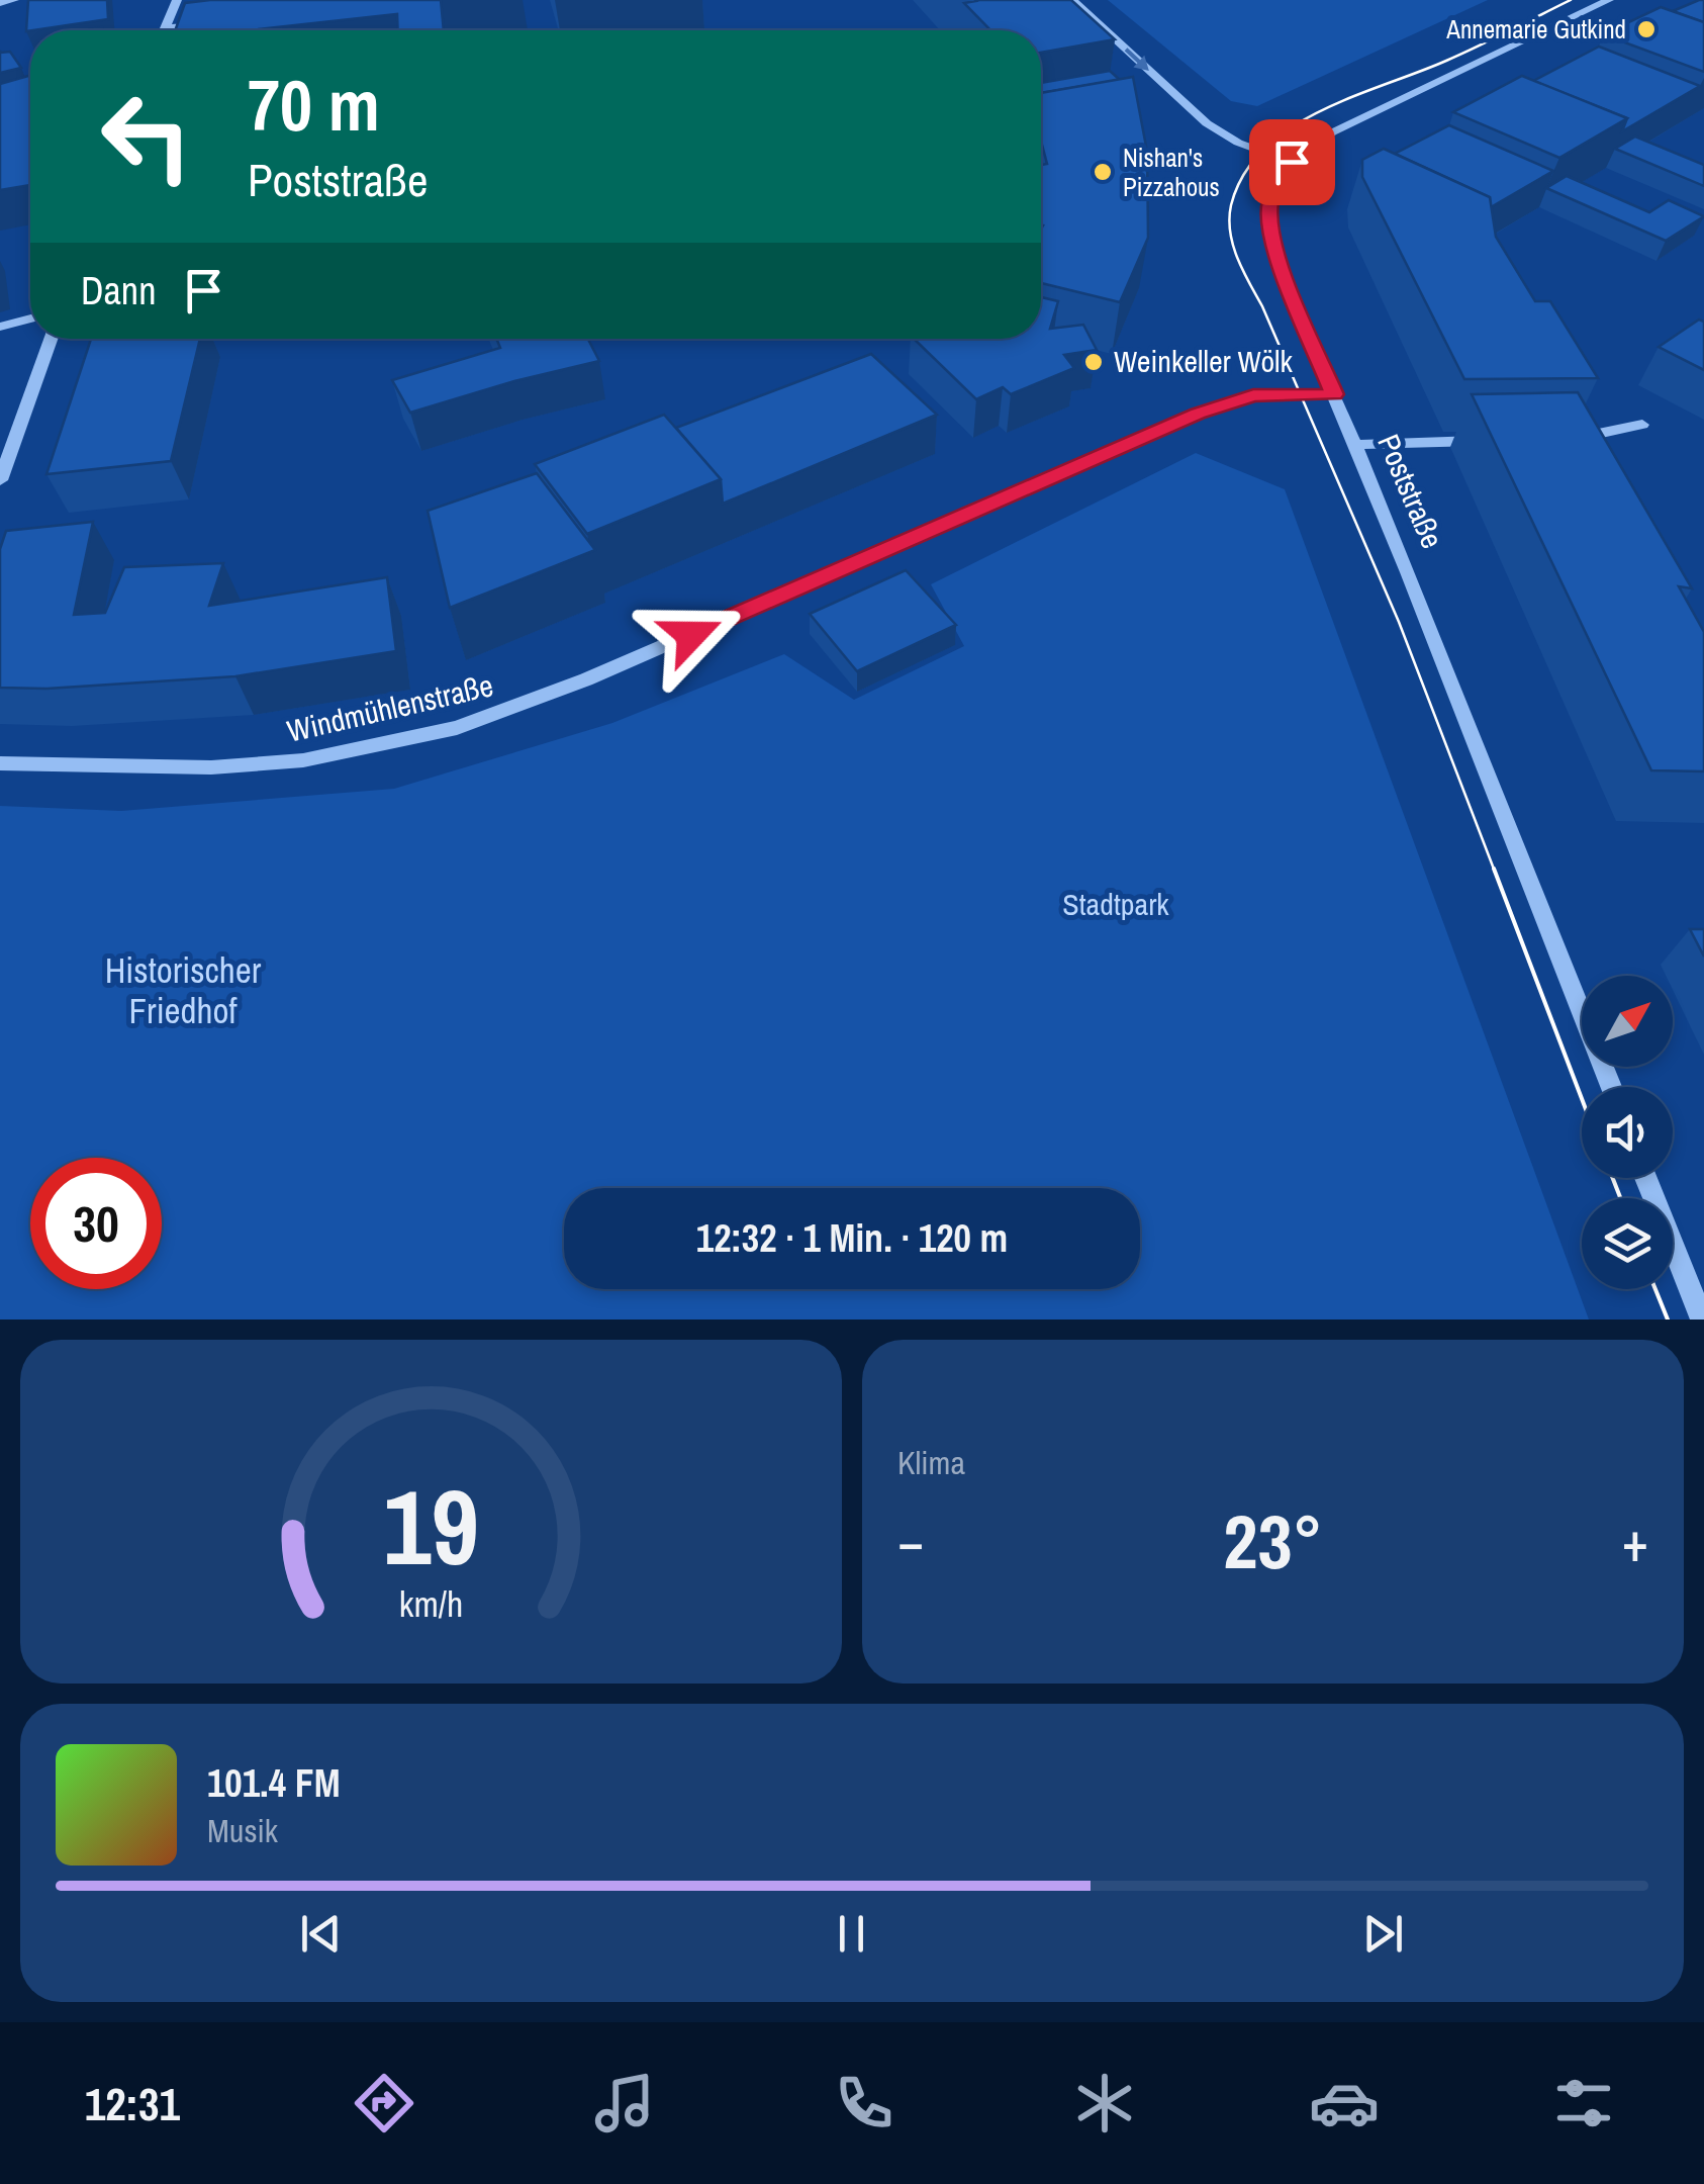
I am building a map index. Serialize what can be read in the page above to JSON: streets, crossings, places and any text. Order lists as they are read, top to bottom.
{
  "streets": {
    "street": ["Poststraße", "Windmühlenstraße"]
  },
  "crossings": [
    ["Poststraße", "Windmühlenstraße"]
  ],
  "parks": ["Stadtpark", "Historischer Friedhof"],
  "places": ["Annemarie Gutkind", "Nishan's Pizzahous", "Weinkeller Wölk"],
  "north": "top right",
  "page": {
    "turn": ["70 m", "Poststraße"],
    "then": "Dann",
    "limit": "30",
    "trip": "12:32 · 1 Min. · 120 m",
    "tile": "Klima",
    "heat": ["−", "23°", "+"],
    "song": ["101.4 FM", "Musik"],
    "tabs": "12:31",
    "gauge": ["19", "km/h"]
  }
}
